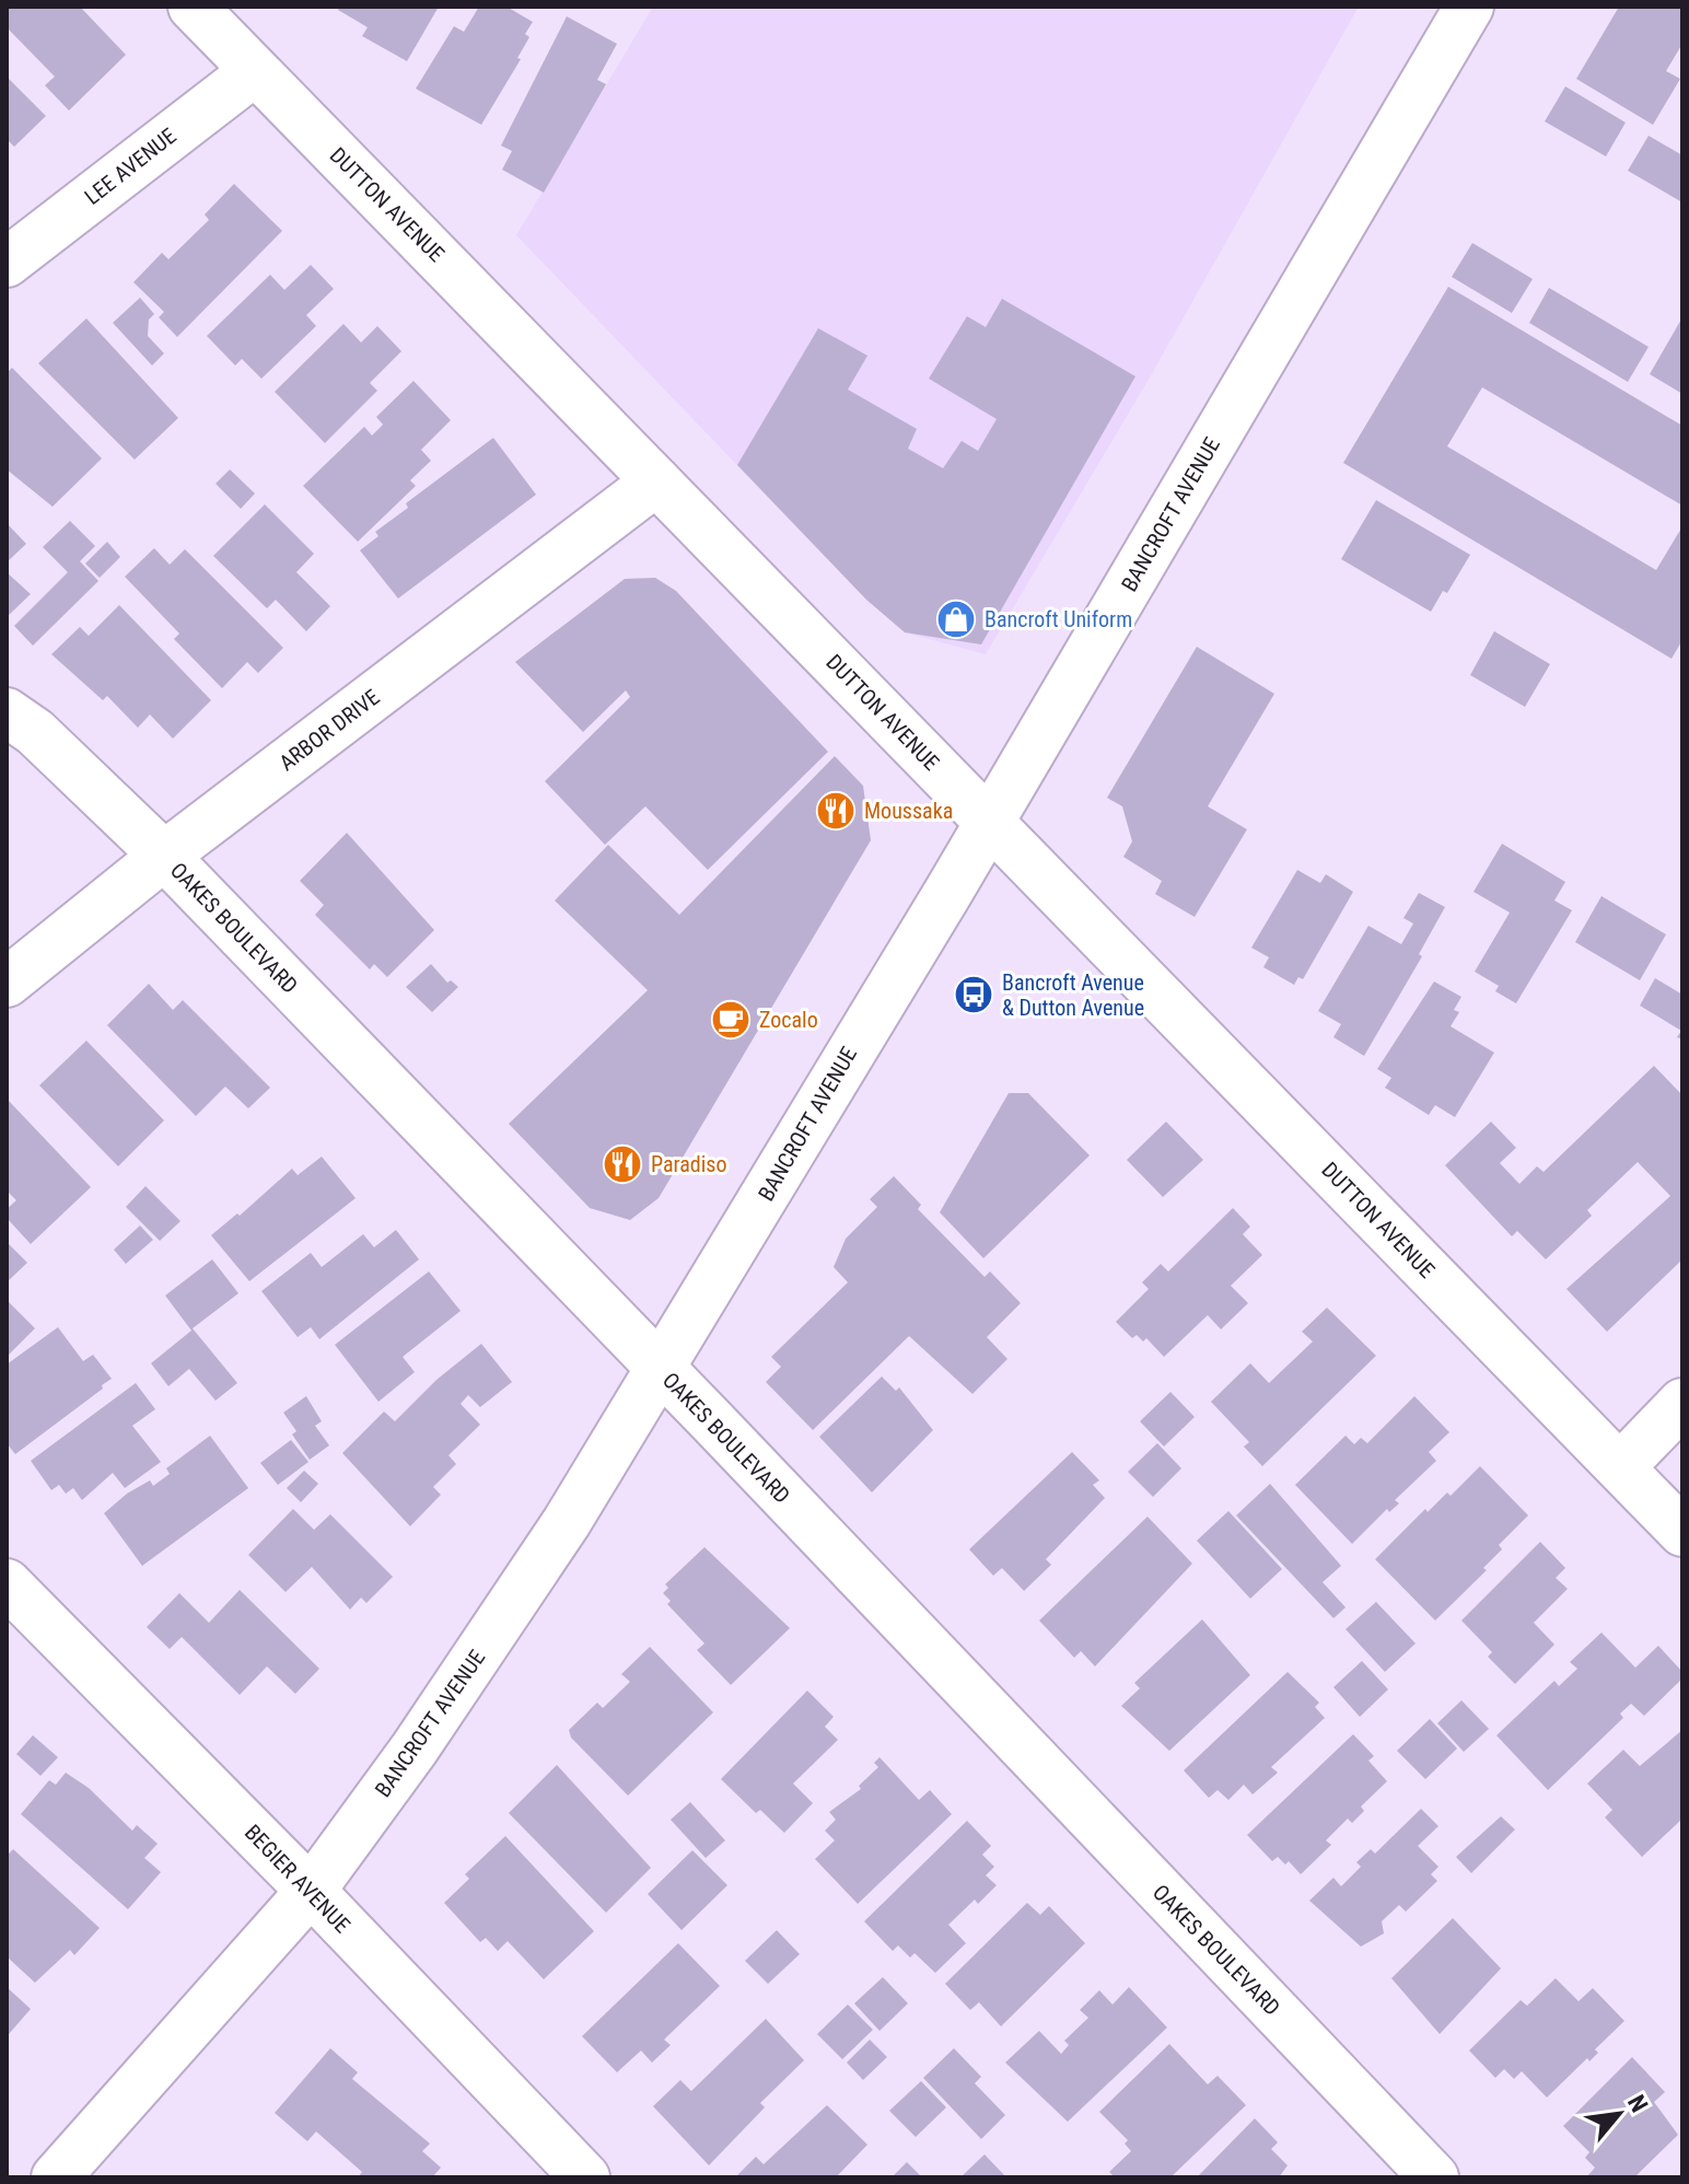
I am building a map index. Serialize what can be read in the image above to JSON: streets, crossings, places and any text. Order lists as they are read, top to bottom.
{
  "streets": {
    "street": [
      "LEE AVENUE",
      "DUTTON AVENUE",
      "BANCROFT AVENUE",
      "ARBOR DRIVE",
      "OAKES BOULEVARD",
      "BEGIER AVENUE"
    ]
  },
  "crossings": [
    ["LEE AVENUE", "DUTTON AVENUE"],
    ["DUTTON AVENUE", "BANCROFT AVENUE"],
    ["DUTTON AVENUE", "ARBOR DRIVE"],
    ["BANCROFT AVENUE", "OAKES BOULEVARD"],
    ["BANCROFT AVENUE", "BEGIER AVENUE"],
    ["ARBOR DRIVE", "OAKES BOULEVARD"]
  ],
  "places": {
    "shop": ["Bancroft Uniform"],
    "restaurant": ["Moussaka", "Paradiso"],
    "bus stop": ["Bancroft Avenue & Dutton Avenue"],
    "cafe": ["Zocalo"]
  },
  "north": "top right"
}
